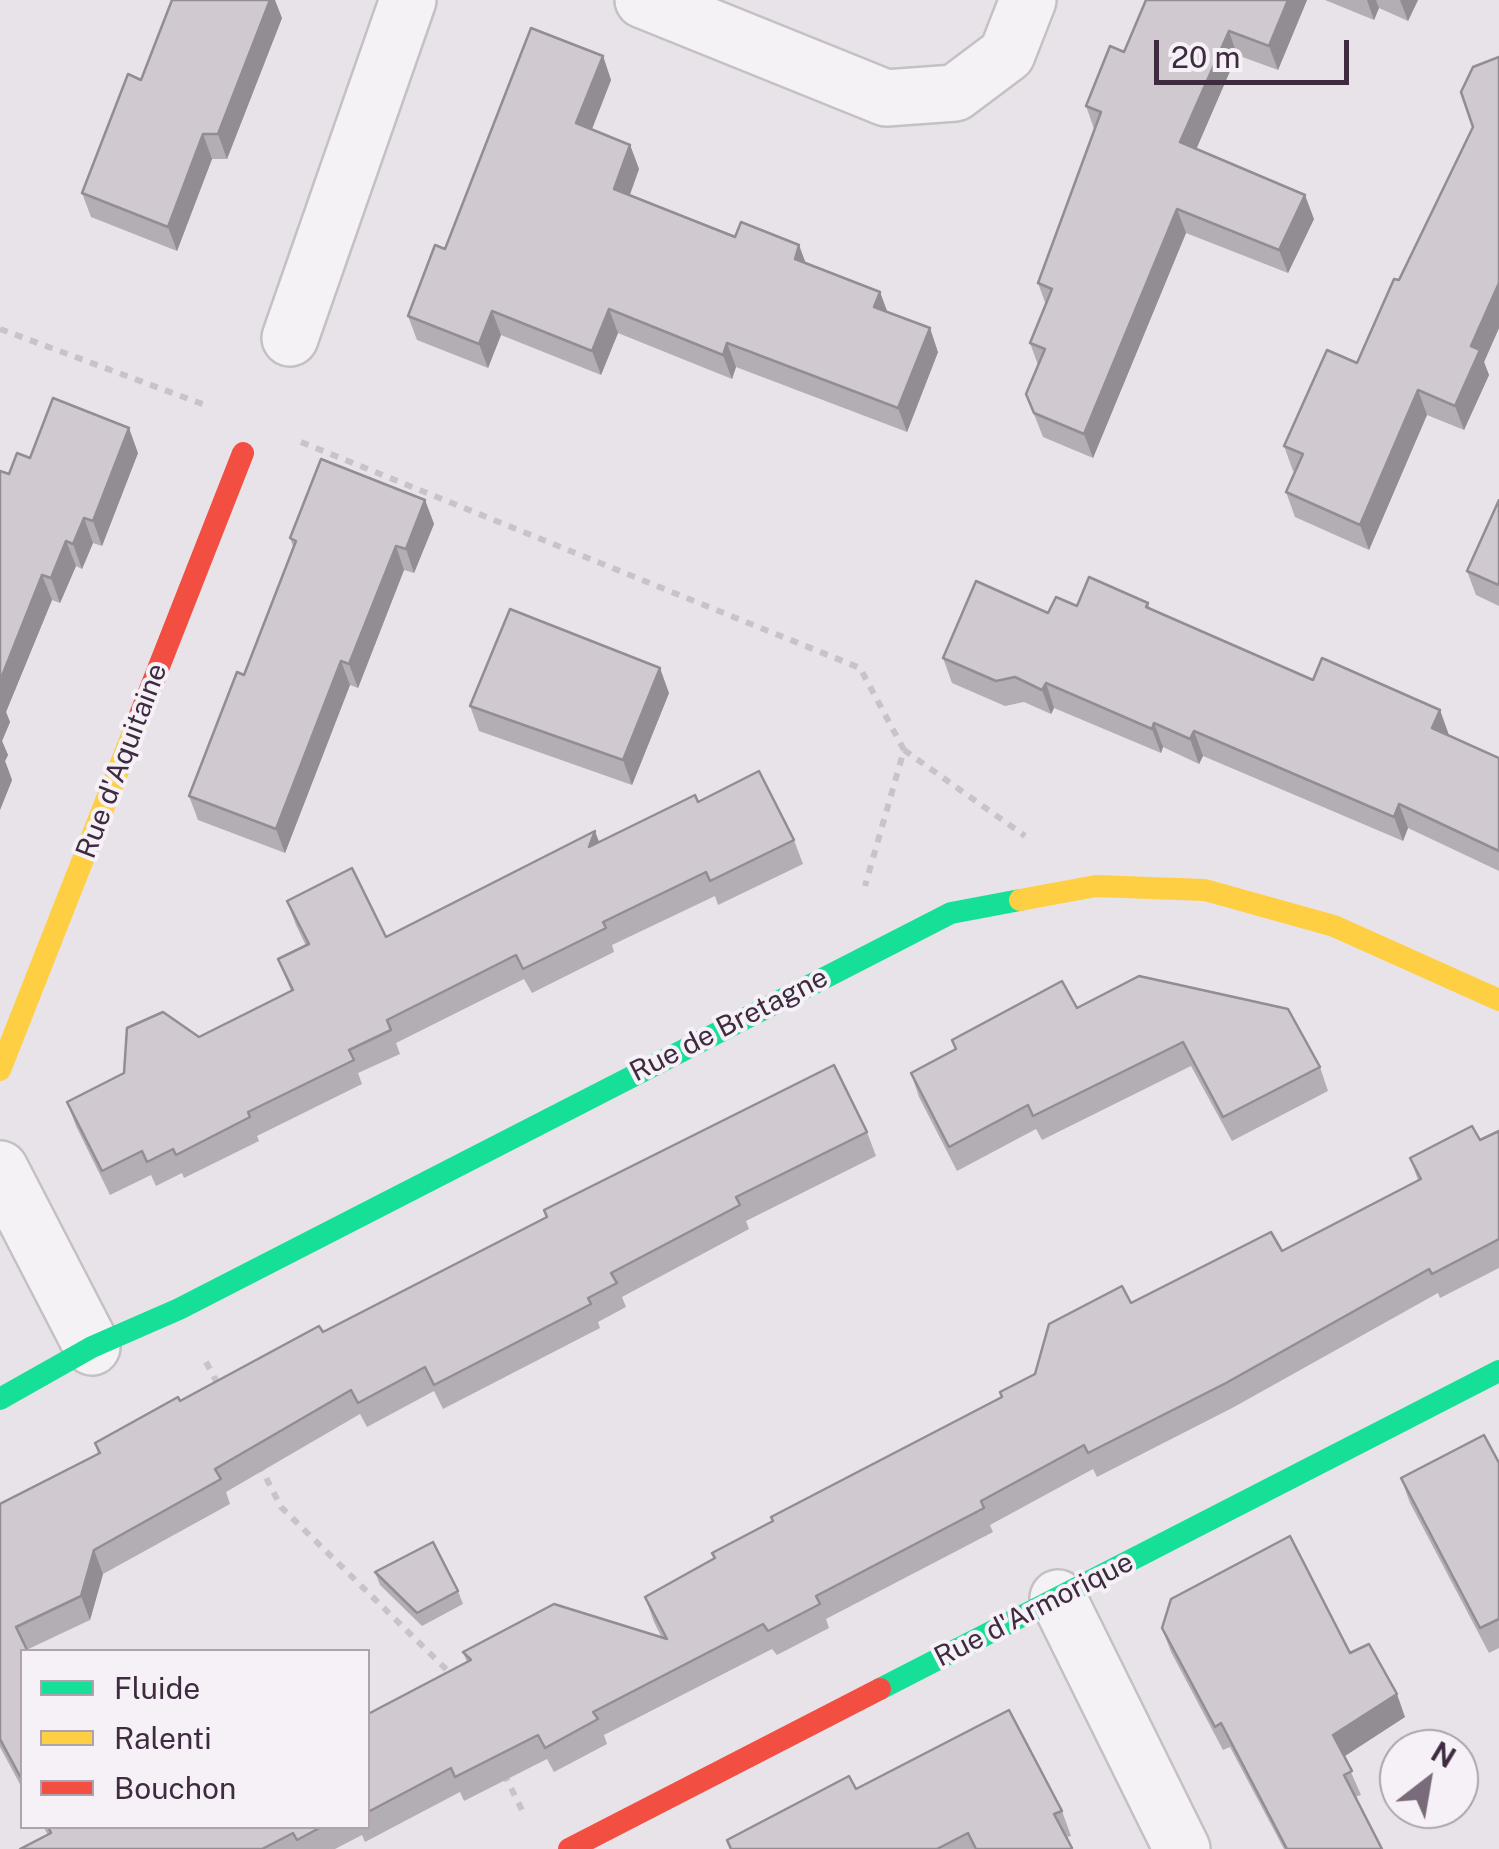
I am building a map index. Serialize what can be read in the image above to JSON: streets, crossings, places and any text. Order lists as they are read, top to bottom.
{
  "streets": {
    "street": ["Rue d'Aquitaine", "Rue de Bretagne", "Rue d'Armorique"]
  },
  "legend": ["Fluide", "Ralenti", "Bouchon"],
  "scale_bar": "20 m",
  "north": "top right"
}
